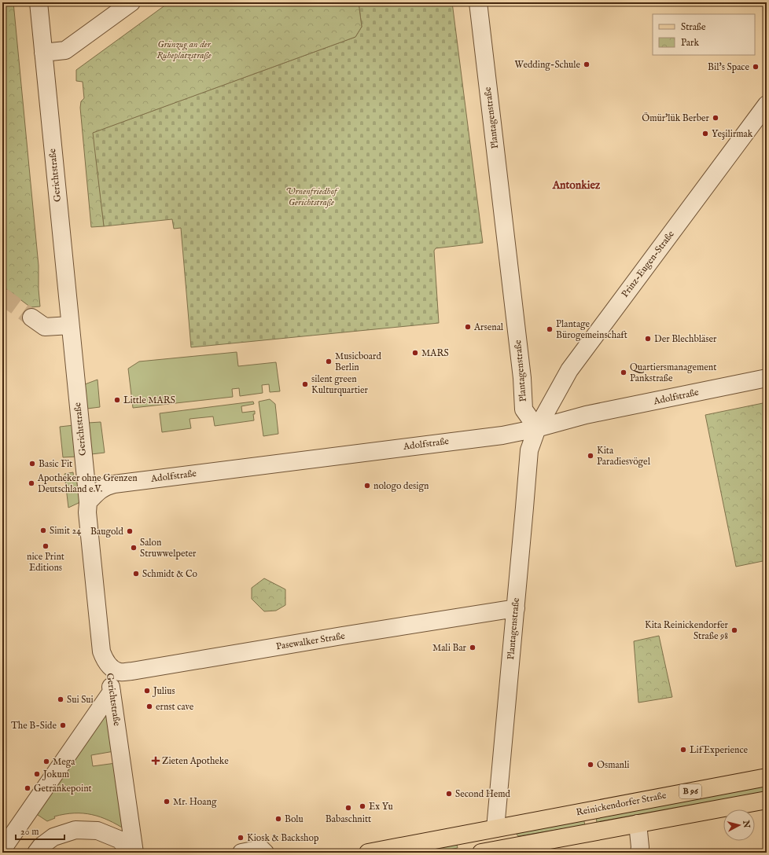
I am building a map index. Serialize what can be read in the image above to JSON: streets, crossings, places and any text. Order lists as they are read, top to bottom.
{
  "streets": {
    "main road": ["B 96", "Reinickendorfer Straße"],
    "street": [
      "Plantagenstraße",
      "Gerichtstraße",
      "Prinz-Eugen-Straße",
      "Adolfstraße",
      "Pasewalker Straße"
    ]
  },
  "crossings": [
    ["Plantagenstraße", "Prinz-Eugen-Straße"],
    ["Plantagenstraße", "Adolfstraße"],
    ["Plantagenstraße", "Pasewalker Straße"],
    ["Plantagenstraße", "Reinickendorfer Straße"],
    ["Gerichtstraße", "Adolfstraße"],
    ["Gerichtstraße", "Pasewalker Straße"],
    ["Prinz-Eugen-Straße", "Adolfstraße"]
  ],
  "districts": ["Antonkiez"],
  "parks": ["Grünzug an der Ruheplatzstraße", "Urnenfriedhof Gerichtstraße"],
  "places": {
    "other": [
      "Wedding-Schule",
      "Bil's Space",
      "Ömür'lük Berber",
      "Yeşilirmak",
      "Arsenal",
      "Plantage Bürogemeinschaft",
      "Der Blechbläser",
      "MARS",
      "Musicboard Berlin",
      "Quartiersmanagement Pankstraße",
      "silent green Kulturquartier",
      "Little MARS",
      "Kita Paradiesvögel",
      "Basic Fit",
      "Apotheker ohne Grenzen Deutschland e.V.",
      "nologo design",
      "Simit 24",
      "Baugold",
      "nice Print Editions",
      "Salon Struwwelpeter",
      "Schmidt & Co",
      "Kita Reinickendorfer Straße 98",
      "Mali Bar",
      "Julius",
      "Sui Sui",
      "ernst cave",
      "The B-Side",
      "LifExperience",
      "Mega",
      "Osmanli",
      "Jokum",
      "Getränkepoint",
      "Second Hemd",
      "Mr. Hoang",
      "Ex Yu",
      "Babaschnitt",
      "Bolu",
      "Kiosk & Backshop"
    ],
    "health": ["Zieten Apotheke"]
  },
  "legend": ["Straße", "Park"],
  "scale_bar": "20 m",
  "north": "right"
}
